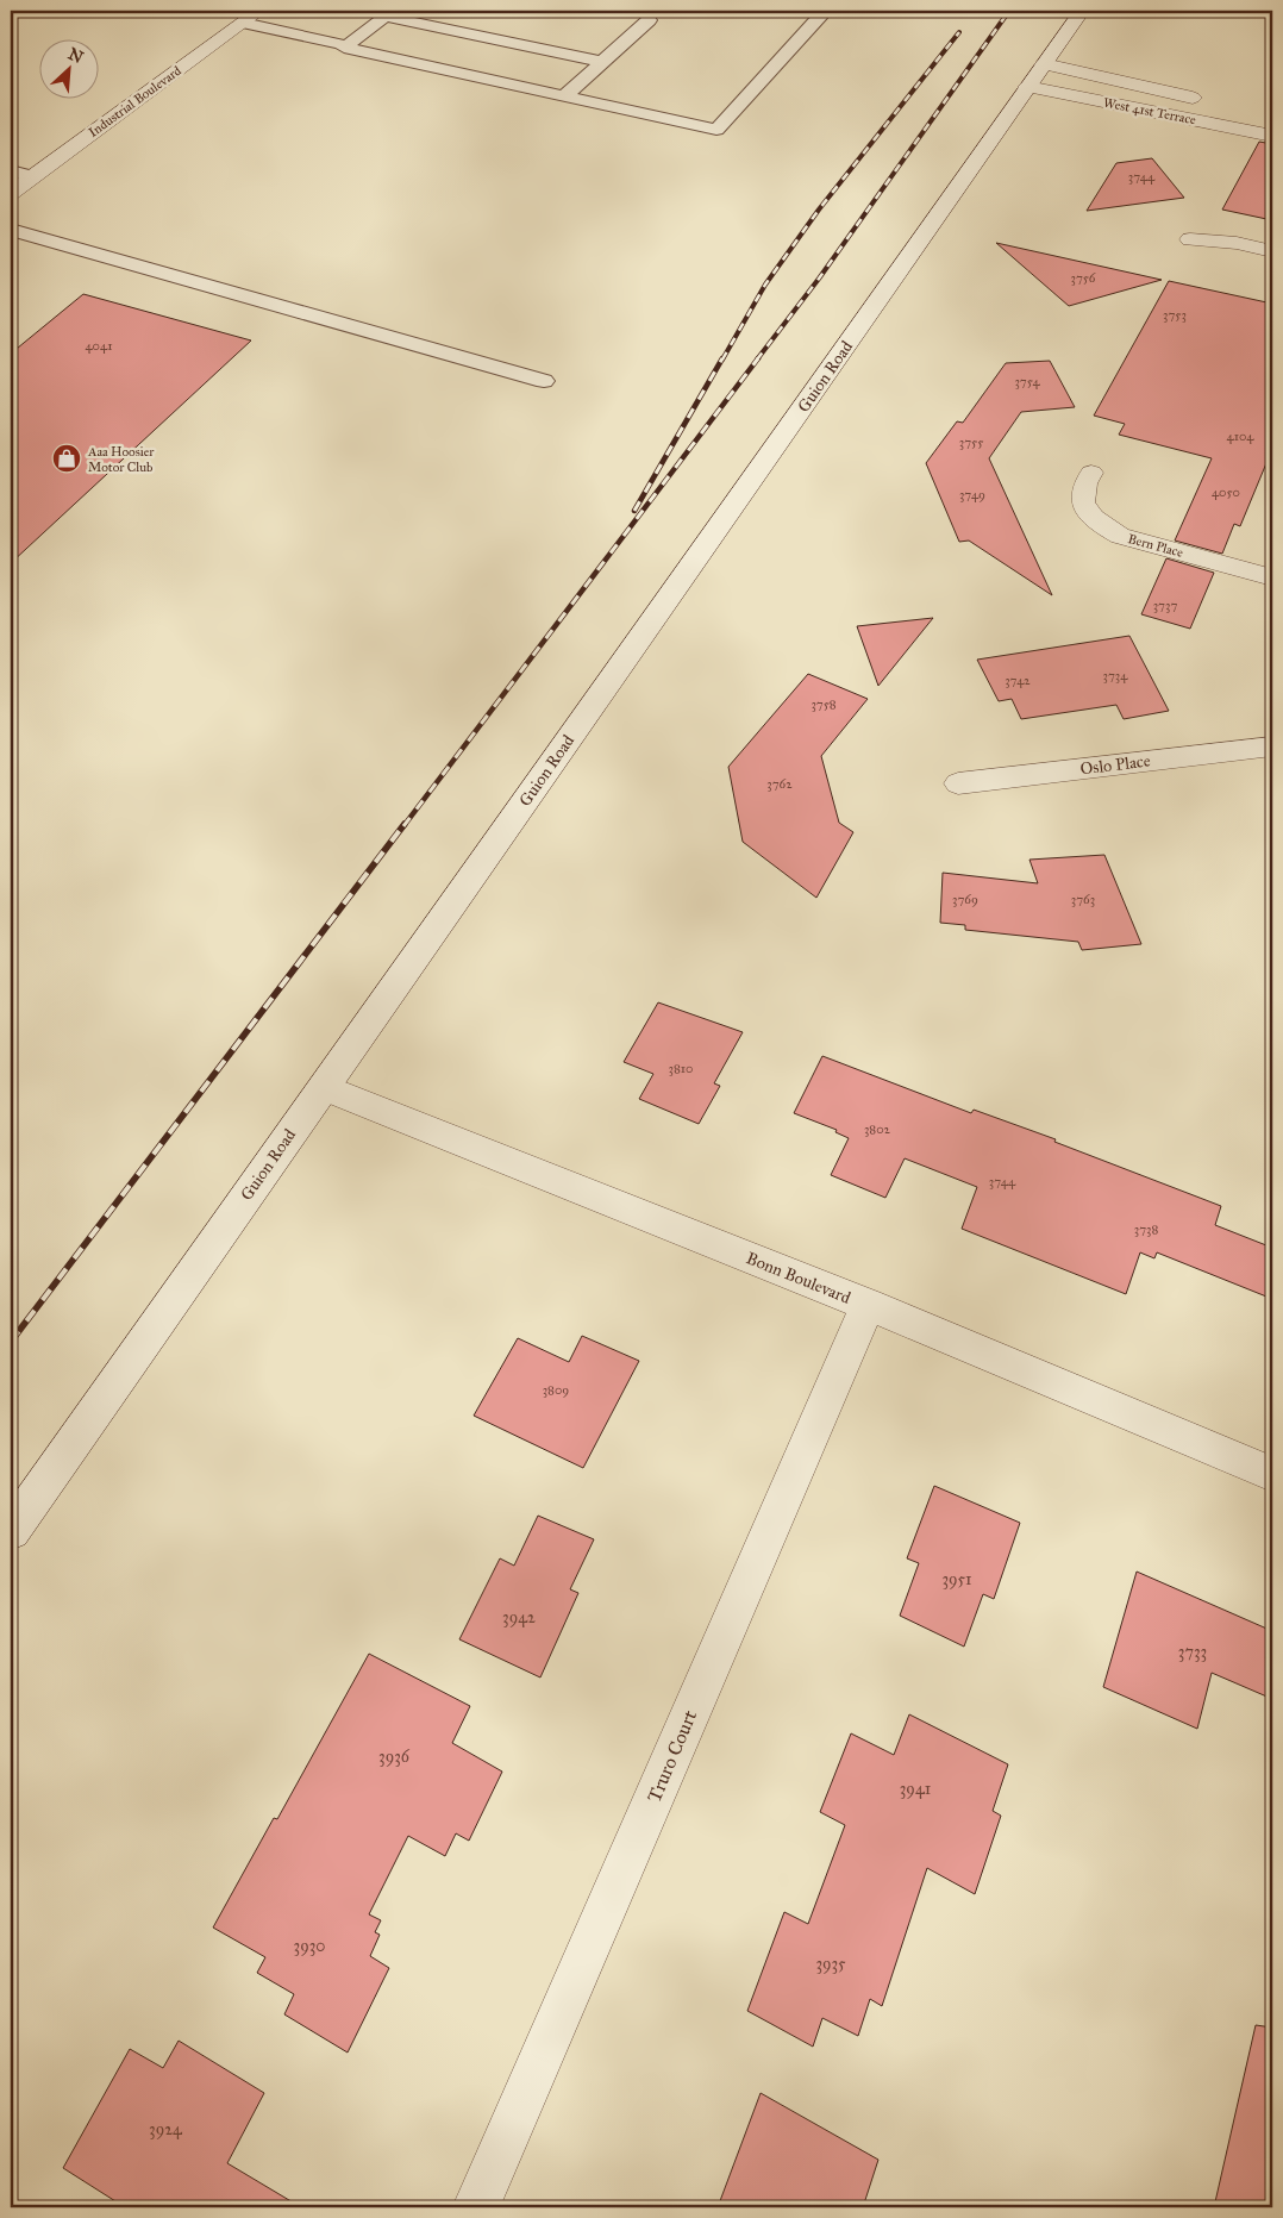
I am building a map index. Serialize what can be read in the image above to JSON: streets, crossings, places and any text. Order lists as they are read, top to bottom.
{
  "streets": {
    "street": [
      "Industrial Boulevard",
      "West 41st Terrace",
      "Guion Road",
      "Bern Place",
      "Oslo Place",
      "Bonn Boulevard",
      "Truro Court"
    ]
  },
  "crossings": [
    ["West 41st Terrace", "Guion Road"],
    ["Guion Road", "Bonn Boulevard"],
    ["Bonn Boulevard", "Truro Court"]
  ],
  "places": {
    "shop": ["Aaa Hoosier Motor Club"]
  },
  "house_numbers": [
    "3744",
    "3756",
    "3753",
    "4041",
    "3754",
    "4104",
    "3755",
    "4050",
    "3749",
    "3737",
    "3734",
    "3742",
    "3758",
    "3762",
    "3769",
    "3763",
    "3810",
    "3802",
    "3744",
    "3738",
    "3809",
    "3951",
    "3942",
    "3733",
    "3936",
    "3941",
    "3930",
    "3935",
    "3924"
  ],
  "north": "top right"
}
